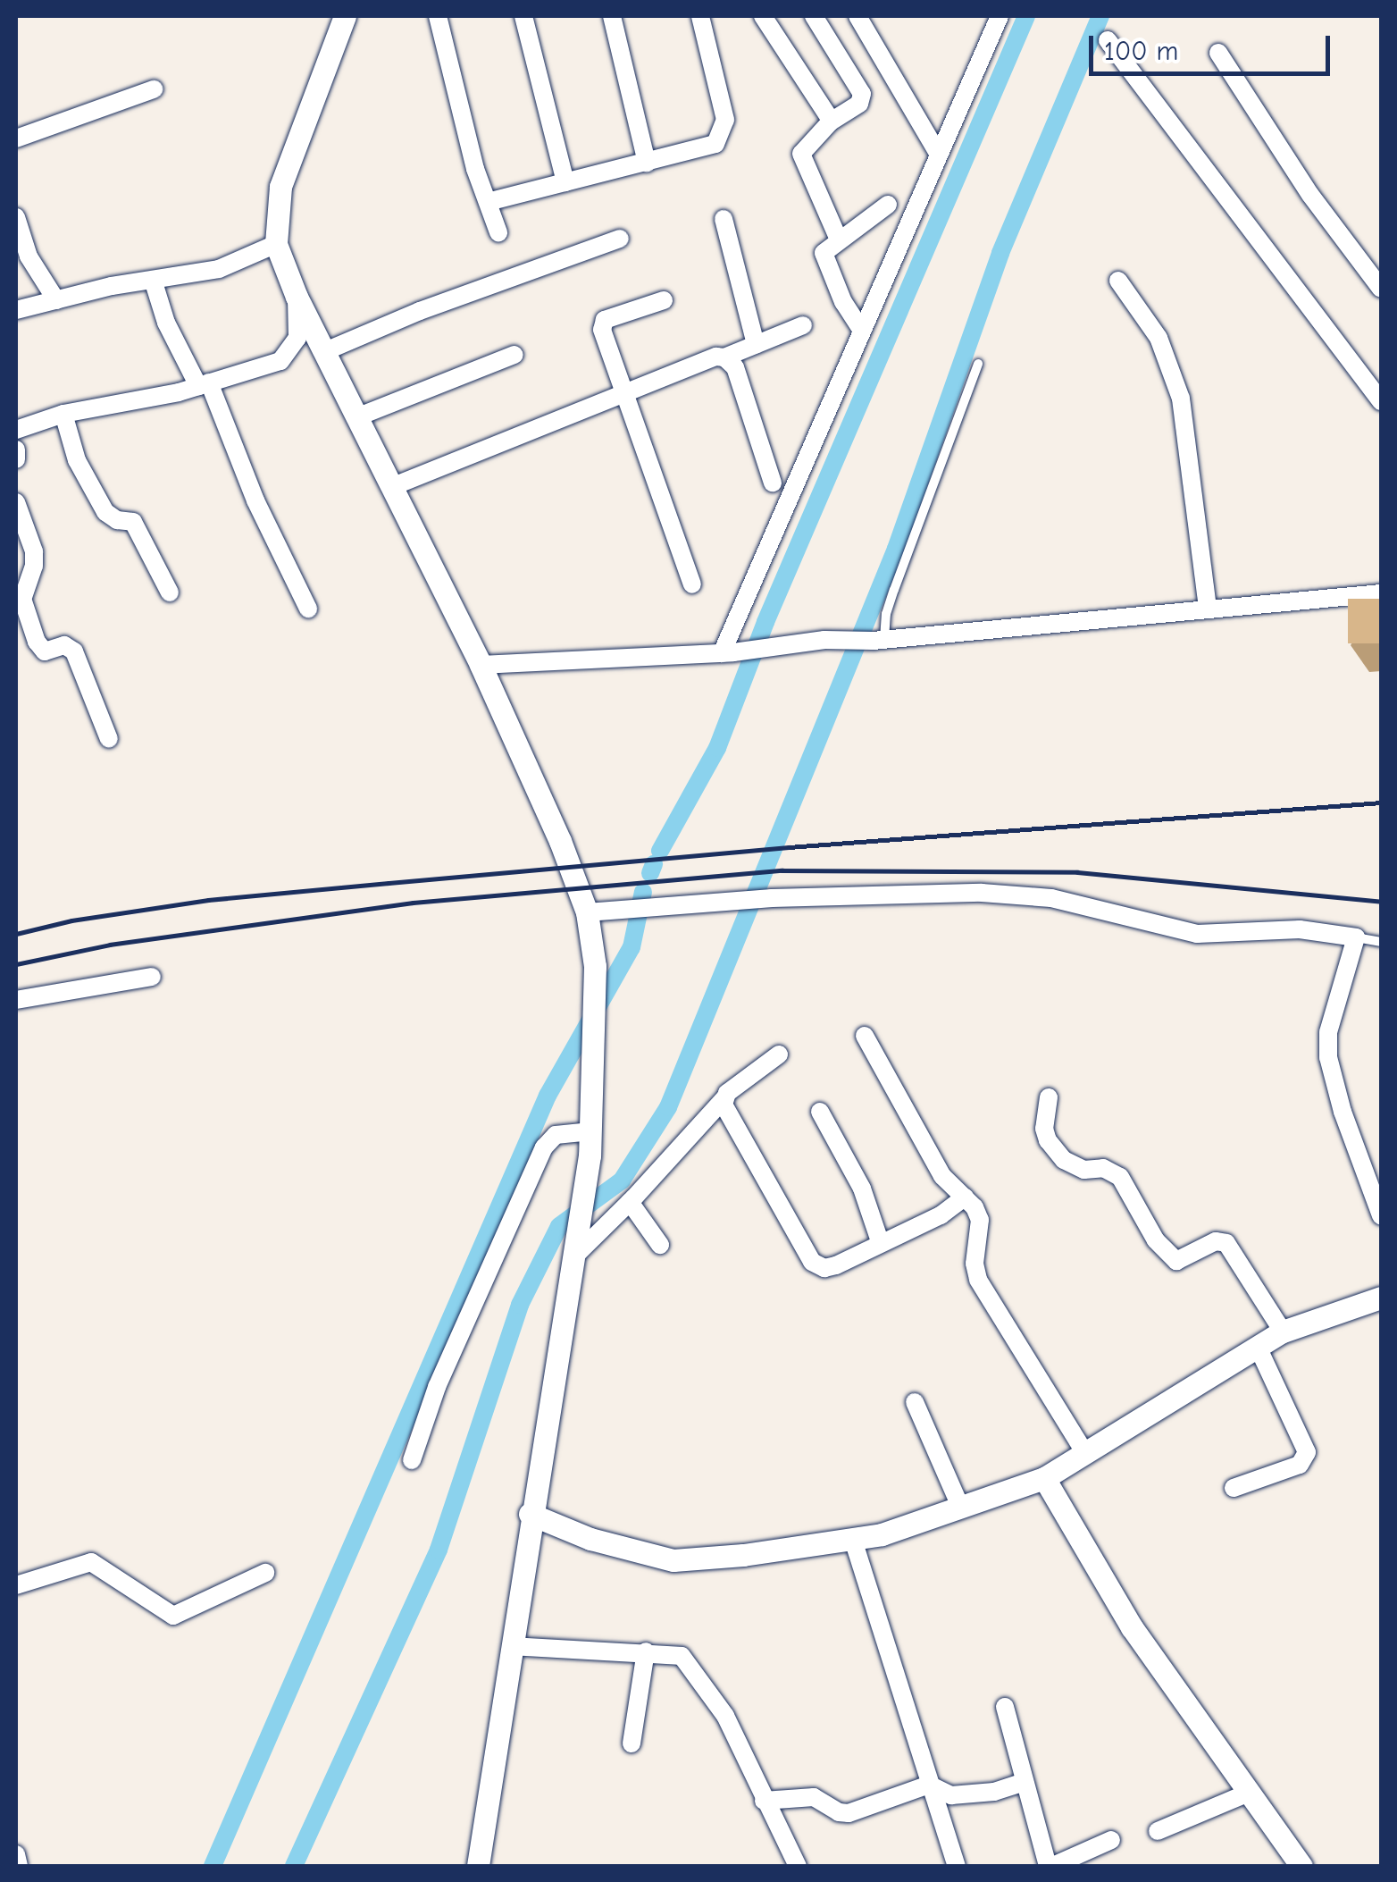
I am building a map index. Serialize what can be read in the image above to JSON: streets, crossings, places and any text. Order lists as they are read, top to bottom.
{
  "scale_bar": "100 m"
}
